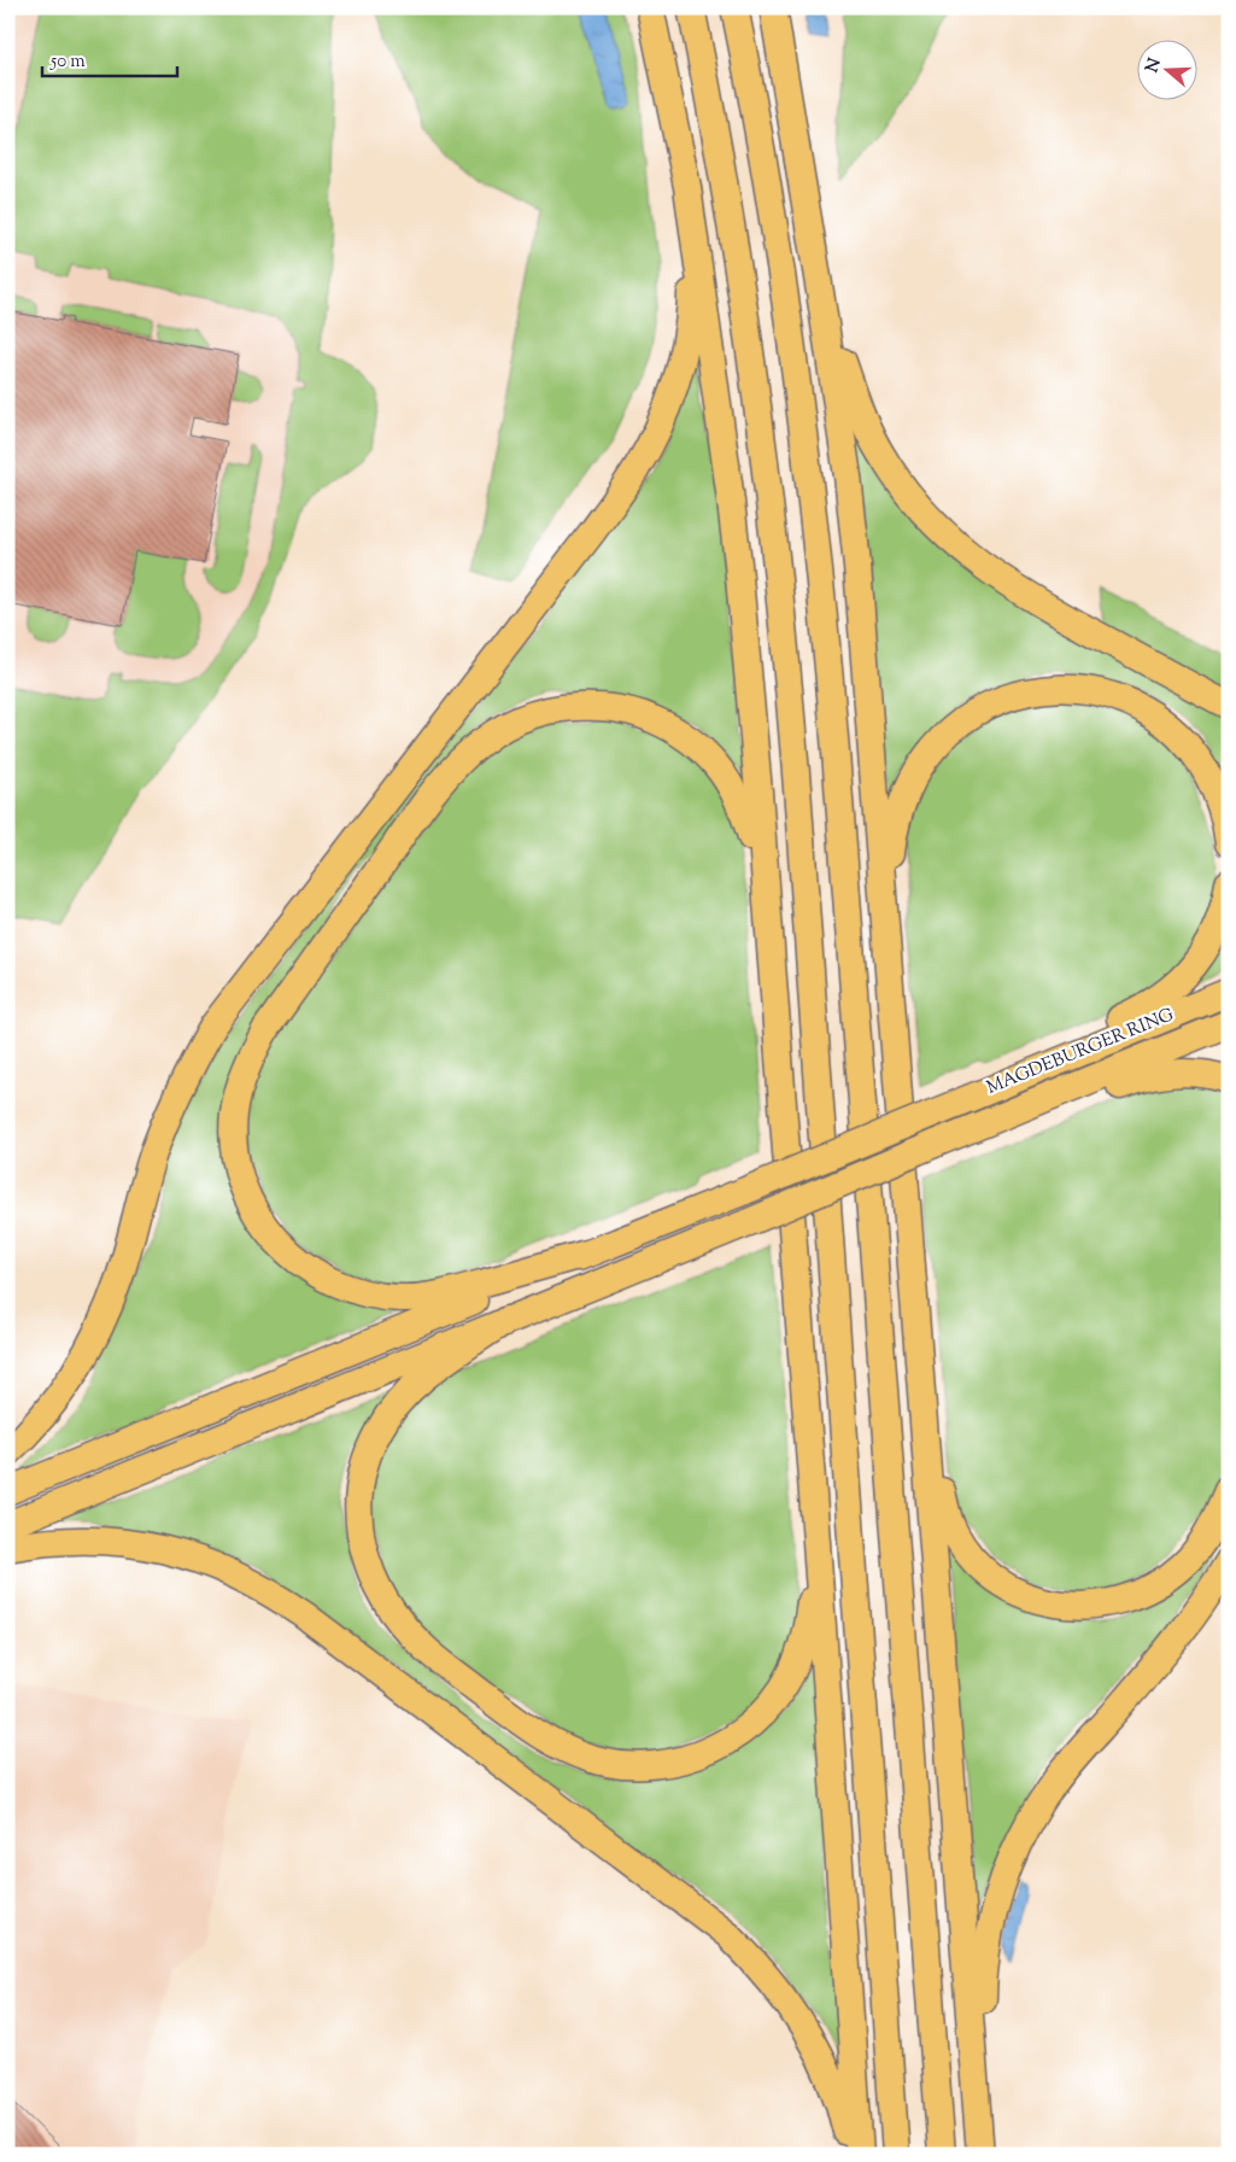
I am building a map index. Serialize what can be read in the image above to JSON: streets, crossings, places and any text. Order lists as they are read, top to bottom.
{
  "streets": {
    "highway": ["MAGDEBURGER RING"]
  },
  "scale_bar": "50 m",
  "north": "left"
}
